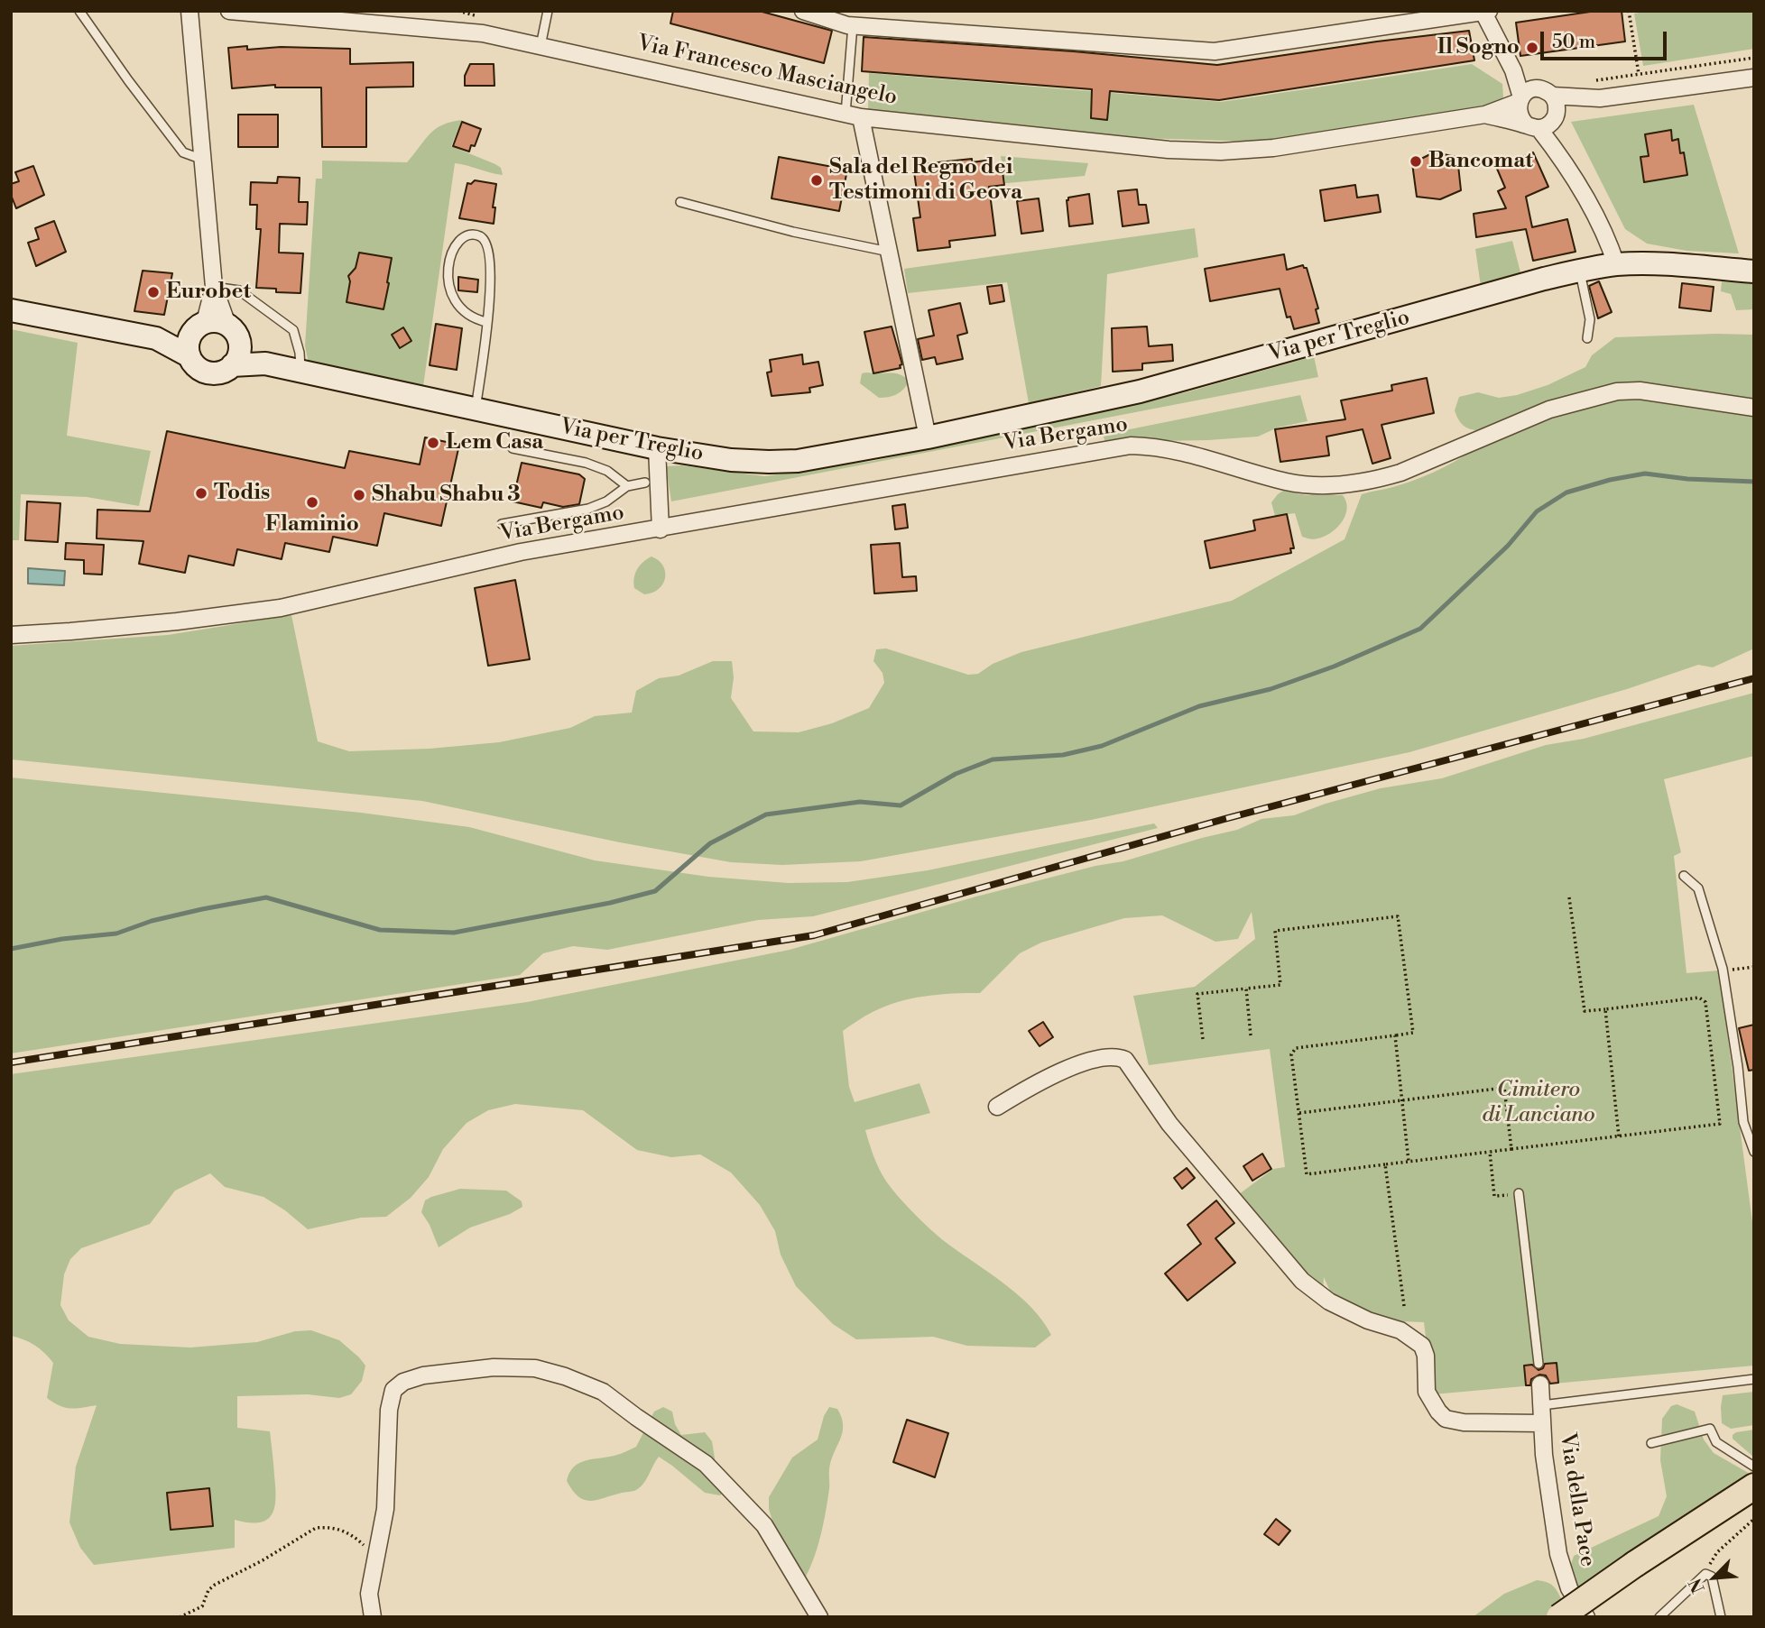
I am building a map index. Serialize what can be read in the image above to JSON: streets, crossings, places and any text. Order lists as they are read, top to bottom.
{
  "streets": {
    "main road": ["Via per Treglio"],
    "street": ["Via Francesco Masciangelo", "Via Bergamo", "Via della Pace"]
  },
  "parks": ["Cimitero di Lanciano"],
  "places": [
    "Il Sogno",
    "Bancomat",
    "Sala del Regno dei Testimoni di Geova",
    "Eurobet",
    "Lem Casa",
    "Todis",
    "Shabu Shabu 3",
    "Flaminio"
  ],
  "scale_bar": "50 m",
  "north": "bottom left"
}
